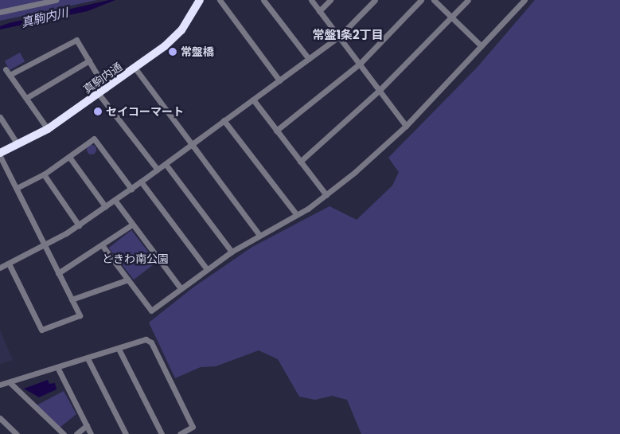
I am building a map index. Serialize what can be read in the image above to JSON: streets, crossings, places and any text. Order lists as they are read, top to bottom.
{
  "streets": {
    "highway": ["真駒内通"]
  },
  "districts": ["常盤1条2丁目"],
  "water": ["真駒内川"],
  "parks": ["ときわ南公園"],
  "places": ["常盤橋", "セイコーマート"]
}
